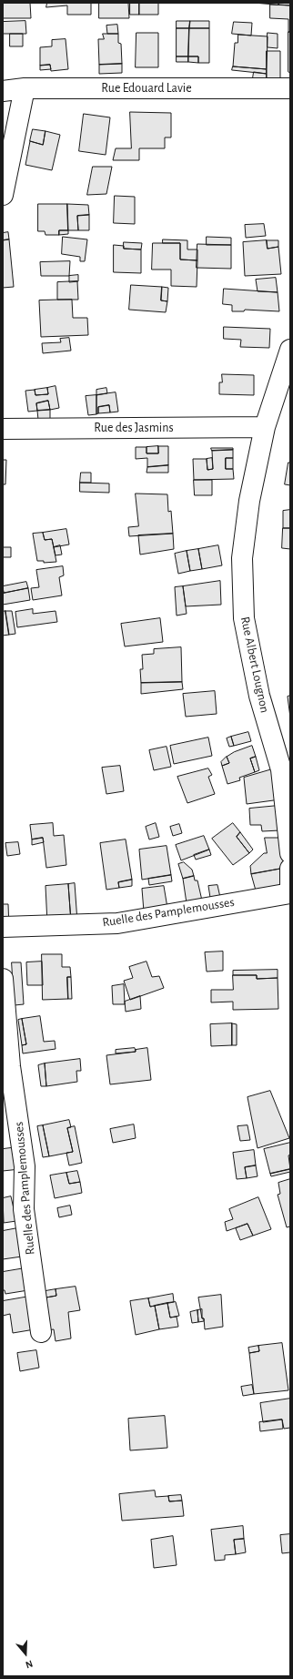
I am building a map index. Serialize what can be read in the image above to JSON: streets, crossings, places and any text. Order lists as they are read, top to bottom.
{
  "streets": {
    "street": [
      "Rue Edouard Lavie",
      "Rue des Jasmins",
      "Rue Albert Lougnon",
      "Ruelle des Pamplemousses"
    ]
  },
  "crossings": [
    ["Rue des Jasmins", "Rue Albert Lougnon"]
  ],
  "north": "bottom"
}
